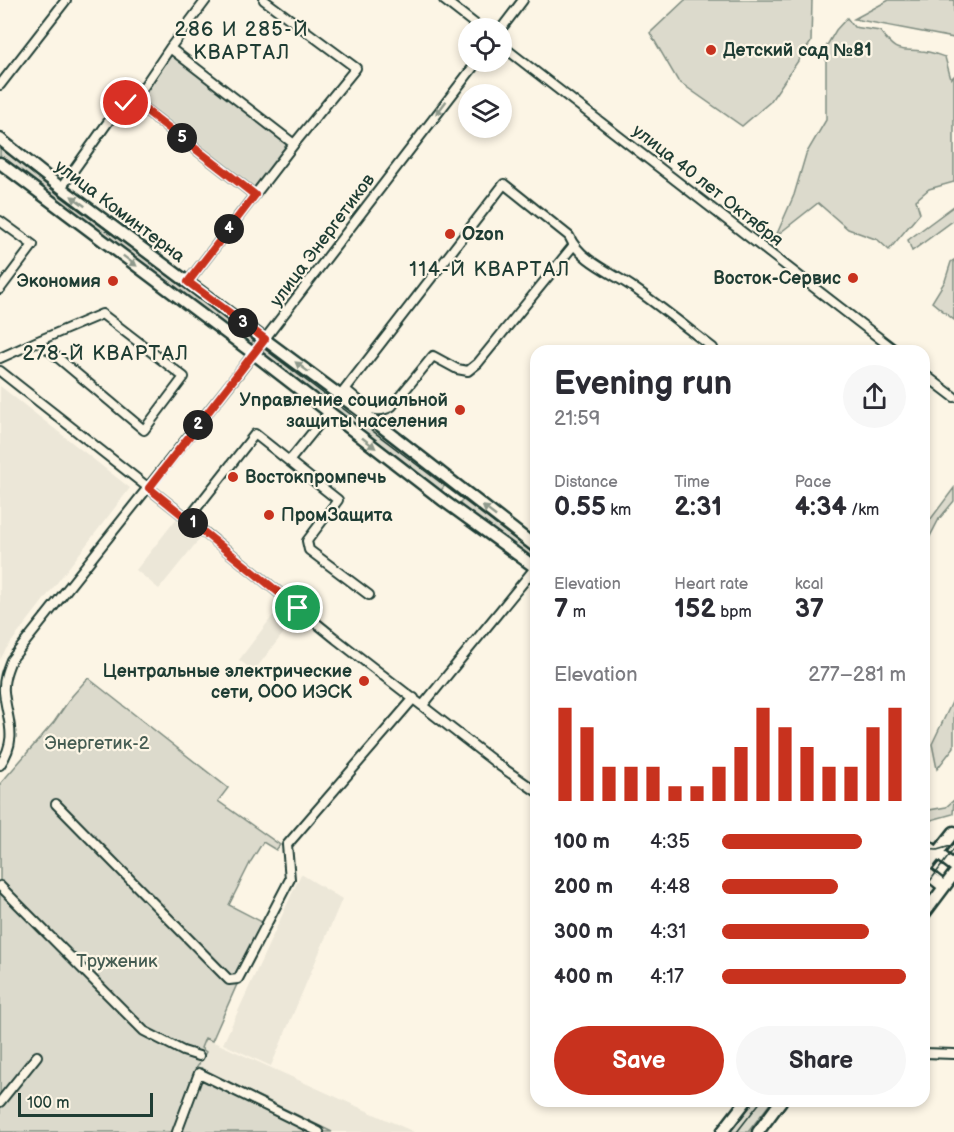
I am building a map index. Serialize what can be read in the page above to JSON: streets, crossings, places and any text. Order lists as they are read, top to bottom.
{
  "streets": {
    "street": ["улица 40 лет Октября", "улица Коминтерна", "улица Энергетиков"]
  },
  "crossings": [
    ["улица Коминтерна", "улица Энергетиков"]
  ],
  "one_way": ["улица Энергетиков"],
  "districts": ["286 И 285-Й КВАРТАЛ", "114-Й КВАРТАЛ", "278-Й КВАРТАЛ"],
  "parks": ["Энергетик-2", "Труженик"],
  "places": [
    "Детский сад №81",
    "Ozon",
    "Восток-Сервис",
    "Экономия",
    "Управление социальной защиты населения",
    "Востокпромпечь",
    "ПромЗащита",
    "Центральные электрические сети, ООО ИЭСК"
  ],
  "scale_bar": "100 m",
  "page": {
    "pins": [
      "5",
      "4",
      "3",
      "2",
      "1"
    ],
    "heading": ["Evening run", "21:59"],
    "stats": [
      ["Distance", "0.55 km"],
      ["Time", "2:31"],
      ["Pace", "4:34 /km"],
      ["Elevation", "7 m"],
      ["Heart rate", "152 bpm"],
      ["kcal", "37"]
    ],
    "chart": ["Elevation", "277–281 m"],
    "list": [
      {
        "name": "100 m",
        "note": "4:35"
      },
      {
        "name": "200 m",
        "note": "4:48"
      },
      {
        "name": "300 m",
        "note": "4:31"
      },
      {
        "name": "400 m",
        "note": "4:17"
      }
    ],
    "buttons": ["Save", "Share"],
    "scale": "100 m"
  }
}
